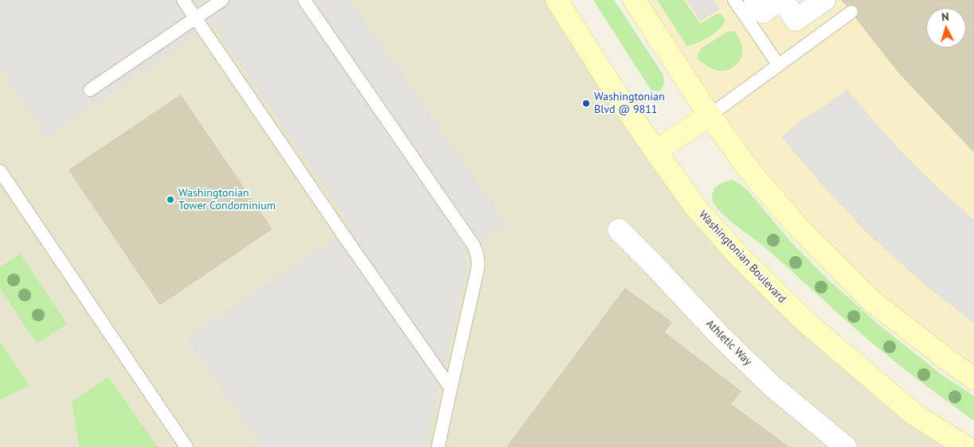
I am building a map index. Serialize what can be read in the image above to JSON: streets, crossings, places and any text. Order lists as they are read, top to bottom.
{
  "streets": {
    "street": ["Washingtonian Boulevard", "Athletic Way"]
  },
  "places": ["Washingtonian Blvd @ 9811", "Washingtonian Tower Condominium"],
  "north": "top"
}
